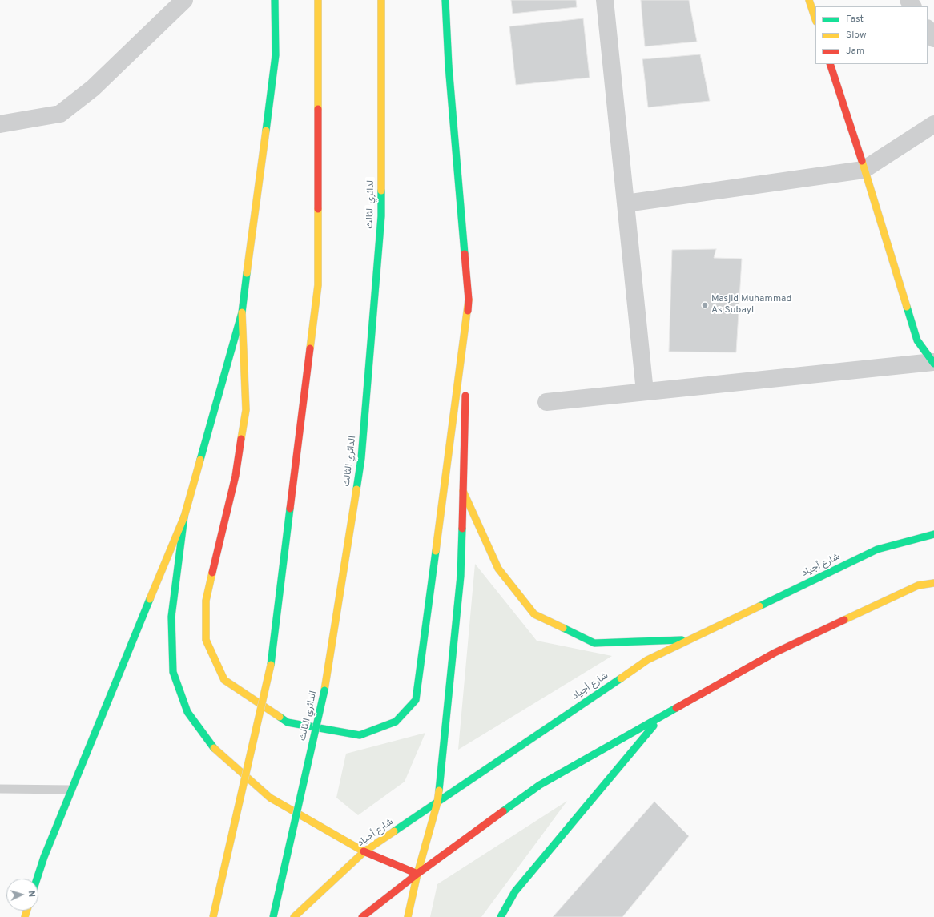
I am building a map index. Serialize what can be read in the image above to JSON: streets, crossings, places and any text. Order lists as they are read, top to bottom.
{
  "streets": {
    "main road": ["الدائري الثالث", "شارع أجياد"]
  },
  "places": ["Masjid Muhammad As Subayl"],
  "legend": ["Fast", "Slow", "Jam"],
  "north": "right"
}
